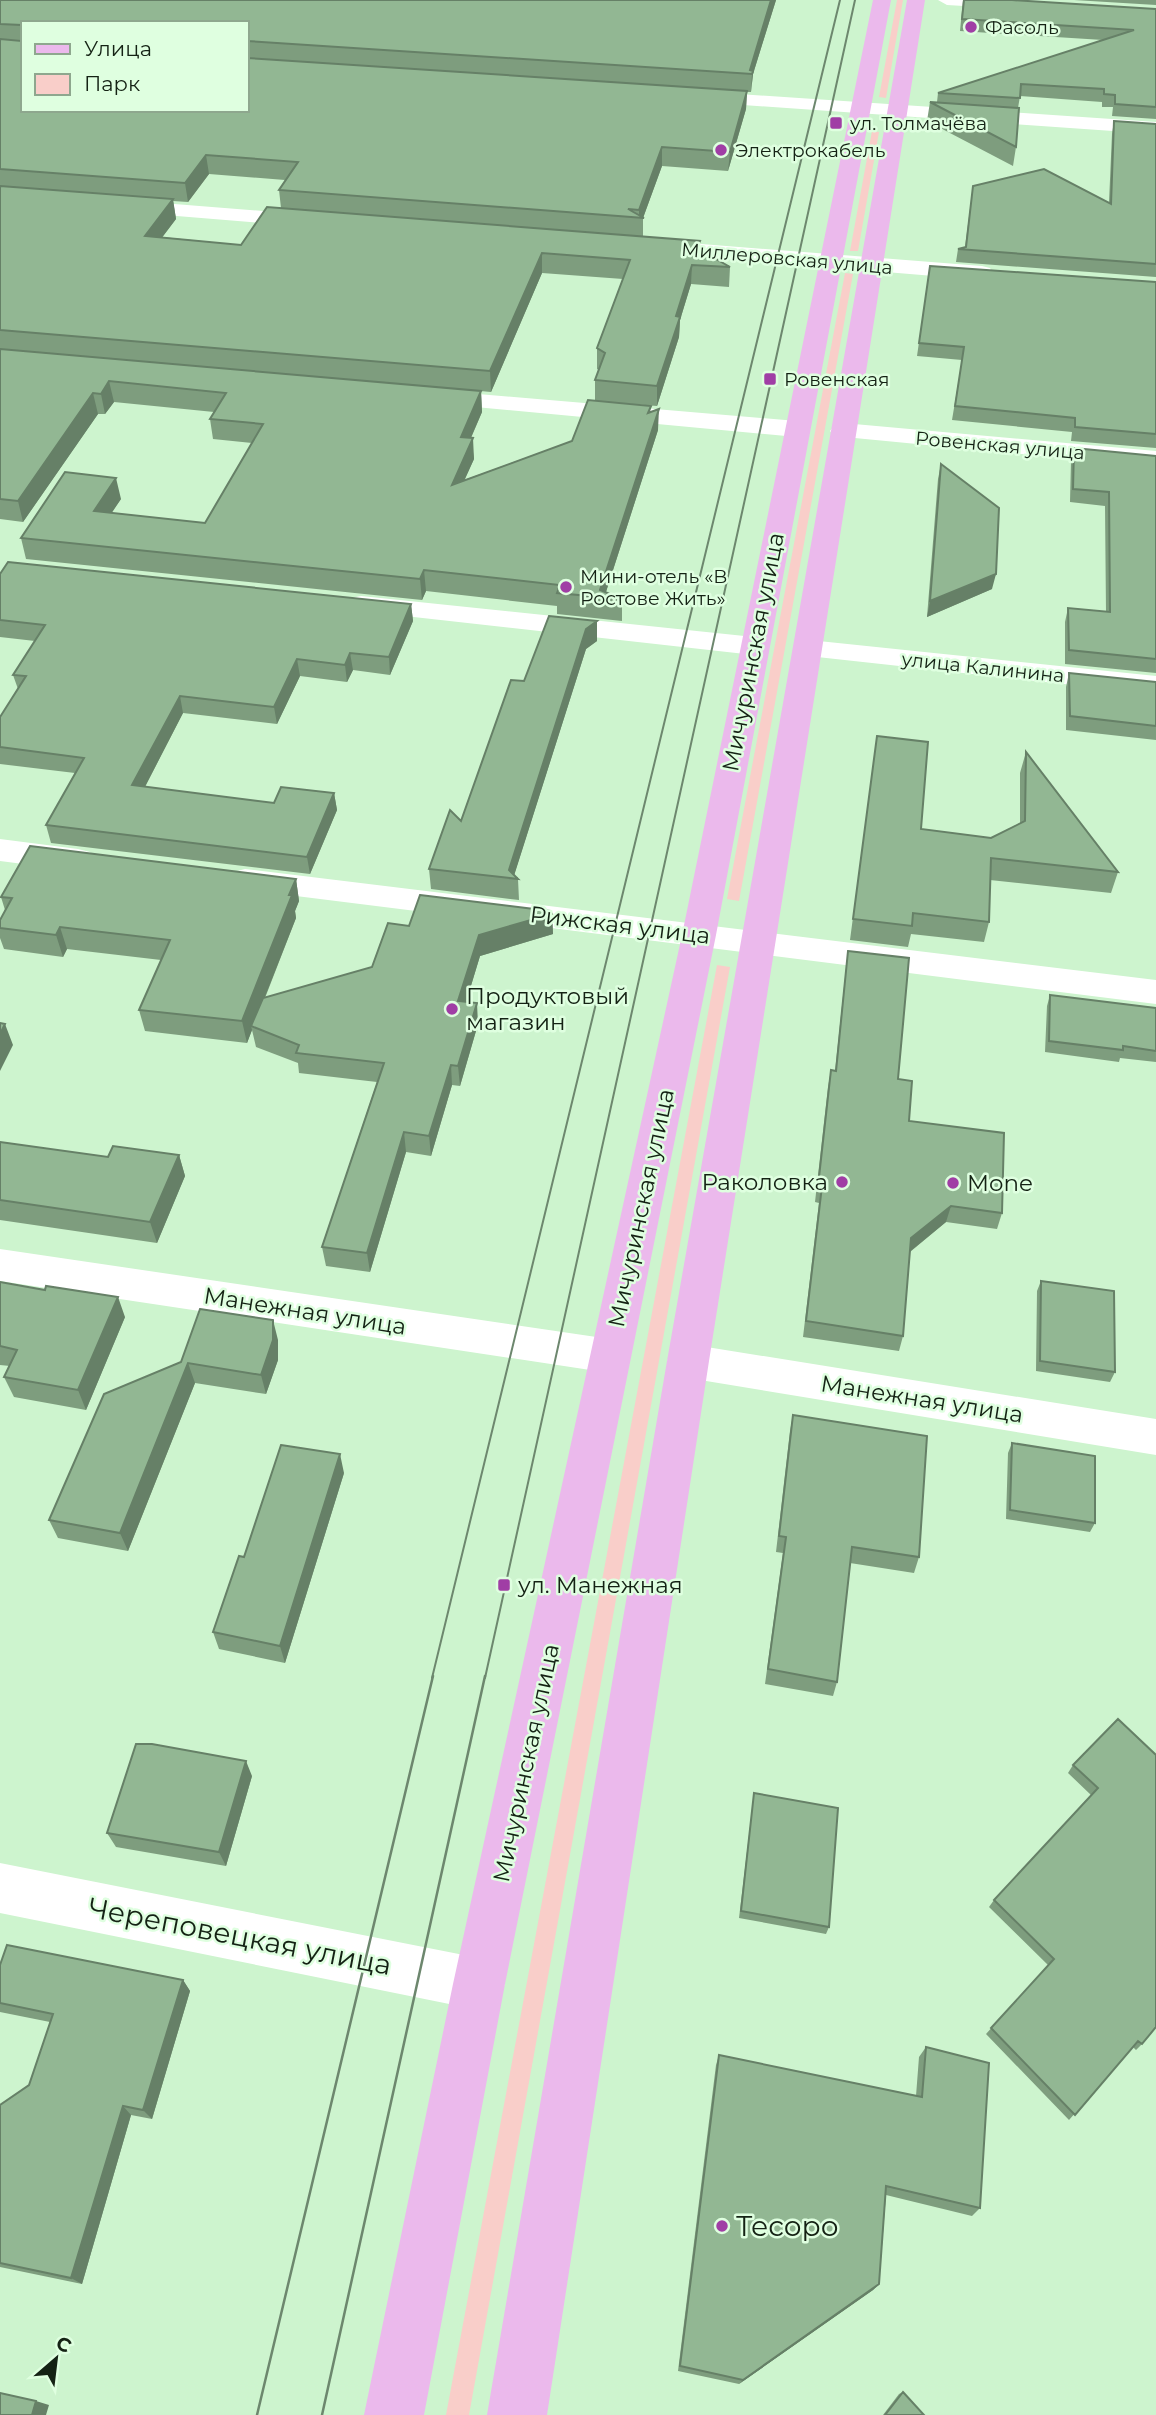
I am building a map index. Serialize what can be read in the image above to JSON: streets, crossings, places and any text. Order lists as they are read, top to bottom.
{
  "streets": {
    "main road": ["Мичуринская улица"],
    "street": [
      "Миллеровская улица",
      "Ровенская улица",
      "улица Калинина",
      "Рижская улица",
      "Манежная улица",
      "Череповецкая улица"
    ]
  },
  "crossings": [
    ["Миллеровская улица", "Мичуринская улица"],
    ["Ровенская улица", "Мичуринская улица"],
    ["Мичуринская улица", "улица Калинина"],
    ["Мичуринская улица", "Рижская улица"],
    ["Мичуринская улица", "Манежная улица"],
    ["Мичуринская улица", "Череповецкая улица"]
  ],
  "places": {
    "other": [
      "Фасоль",
      "Электрокабель",
      "Мини-отель «В Ростове Жить»",
      "Продуктовый магазин",
      "Раколовка",
      "Mone",
      "Тесоро"
    ],
    "transit": ["ул. Толмачёва", "Ровенская", "ул. Манежная"]
  },
  "legend": ["Улица", "Парк"],
  "north": "top right"
}
